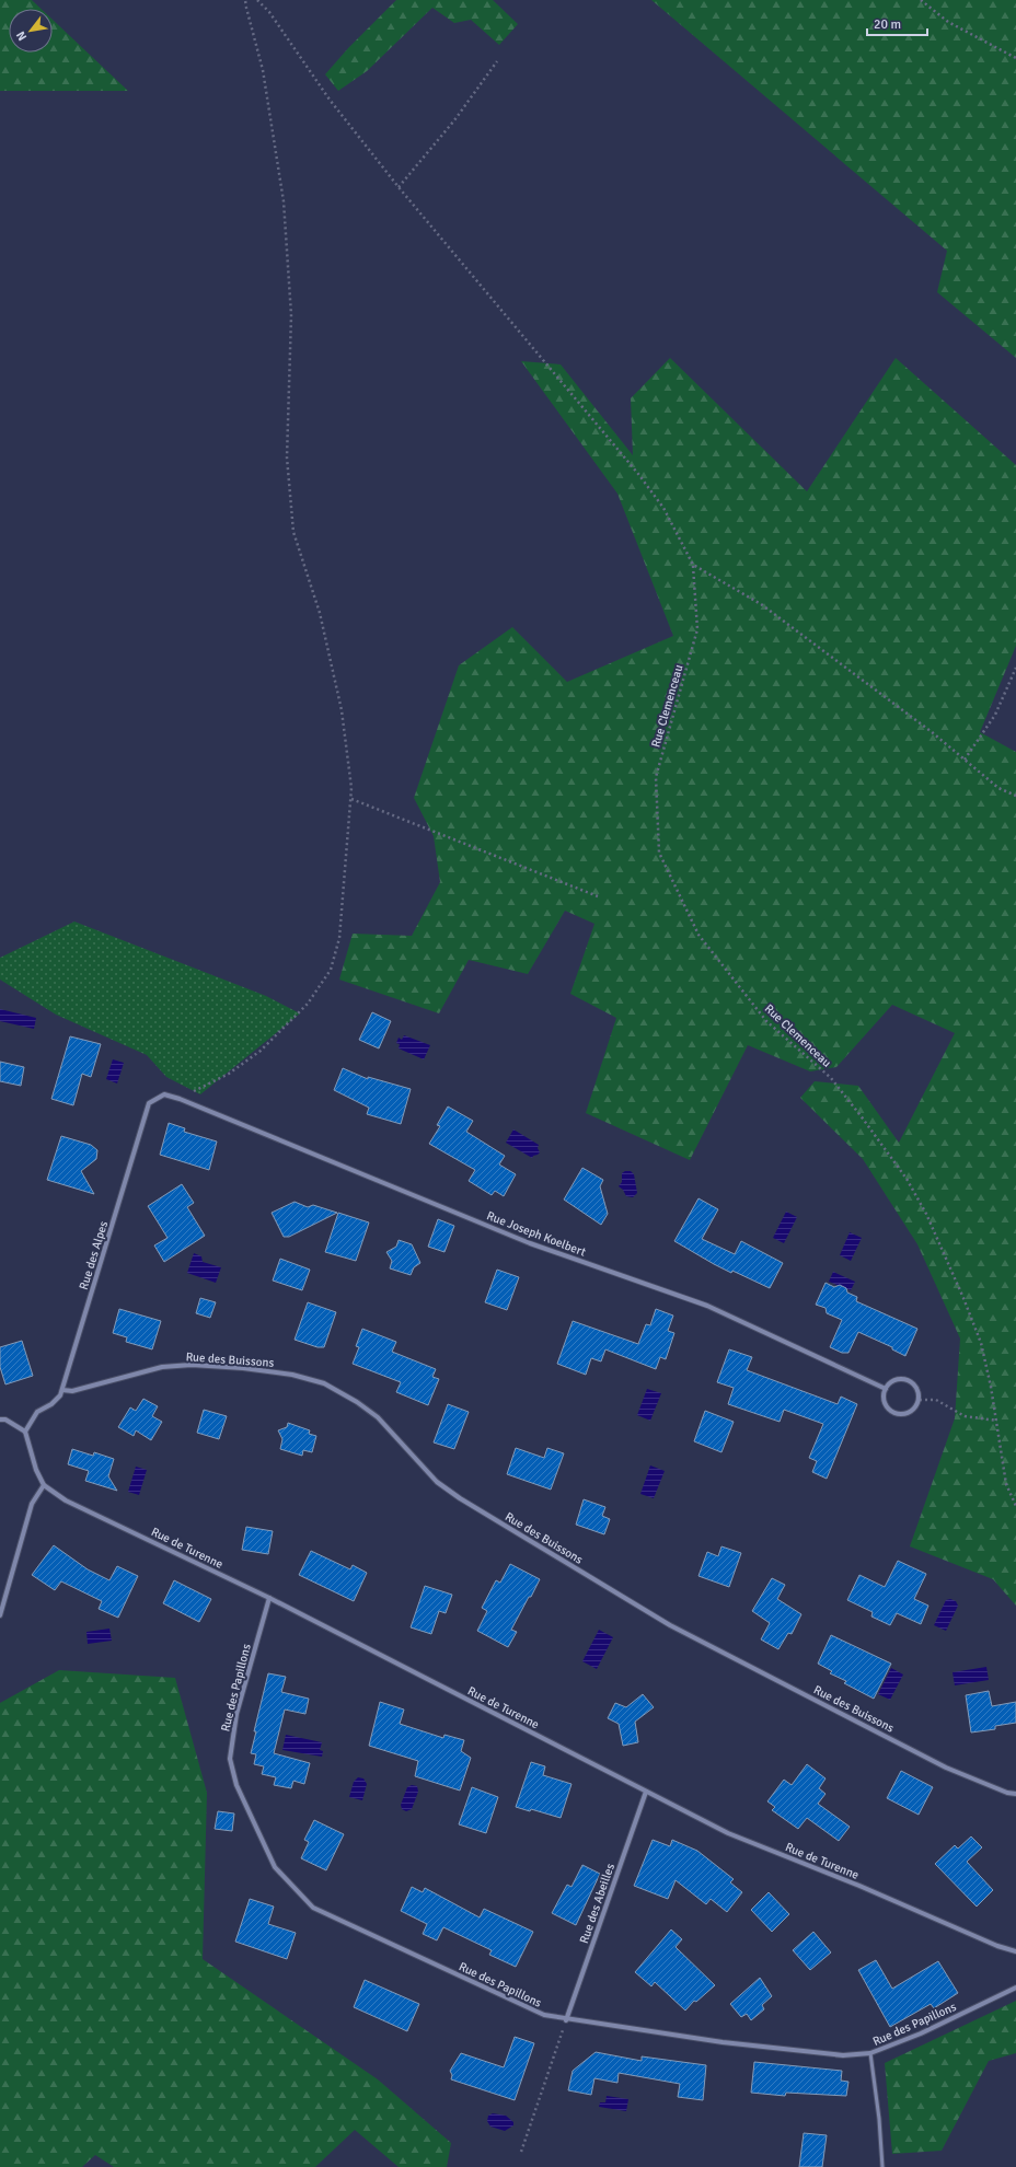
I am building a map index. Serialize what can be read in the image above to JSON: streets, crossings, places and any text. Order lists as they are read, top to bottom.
{
  "streets": {
    "street": [
      "Rue Joseph Koelbert",
      "Rue des Alpes",
      "Rue des Buissons",
      "Rue de Turenne",
      "Rue des Papillons",
      "Rue des Abeilles"
    ],
    "path": ["Rue Clemenceau"]
  },
  "crossings": [
    ["Rue Joseph Koelbert", "Rue des Alpes"],
    ["Rue des Alpes", "Rue des Buissons"],
    ["Rue de Turenne", "Rue des Papillons"],
    ["Rue de Turenne", "Rue des Abeilles"],
    ["Rue des Papillons", "Rue des Abeilles"]
  ],
  "scale_bar": "20 m",
  "north": "bottom left"
}
